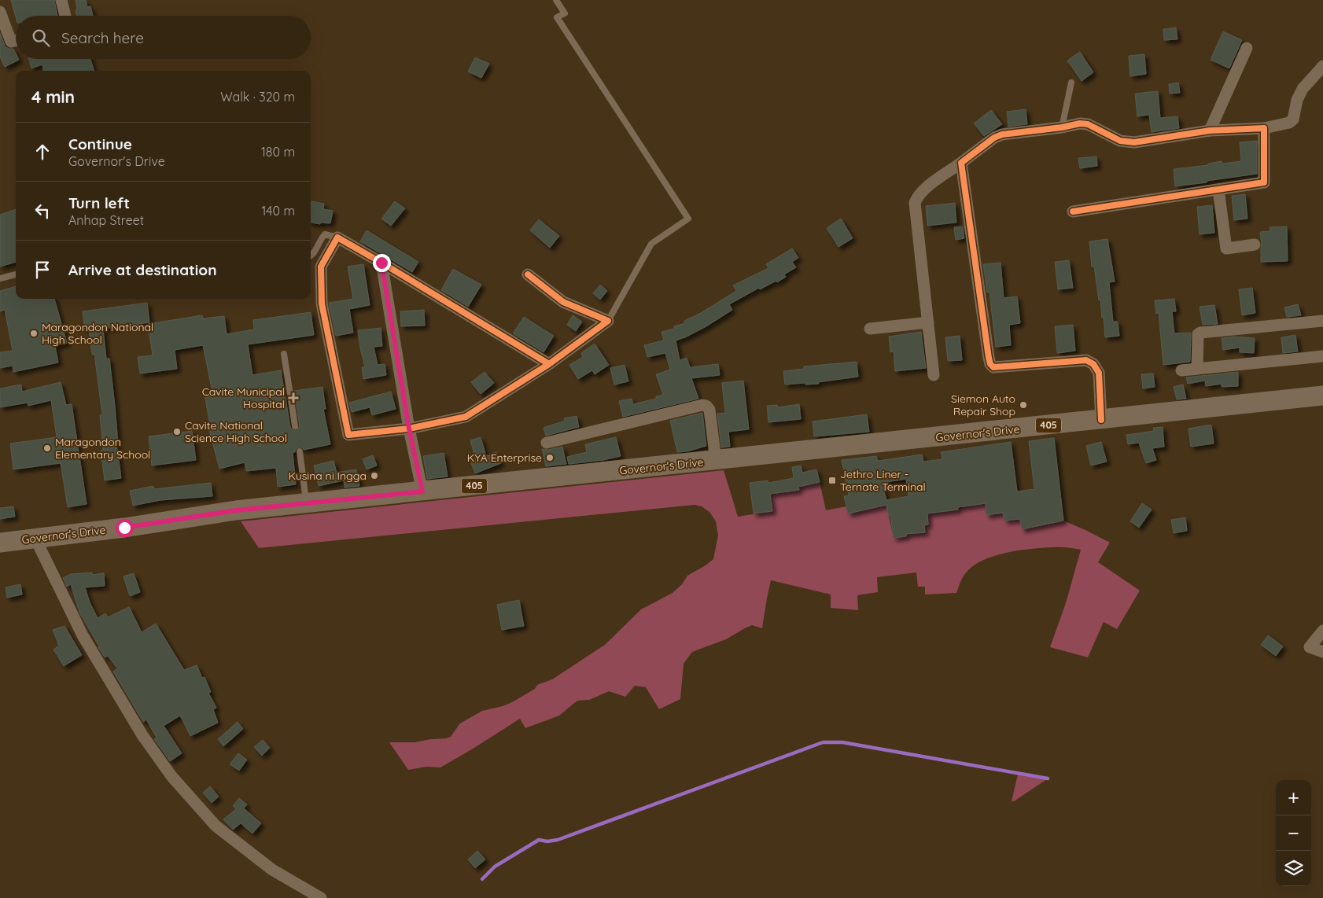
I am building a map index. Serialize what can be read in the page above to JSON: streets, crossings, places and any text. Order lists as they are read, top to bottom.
{
  "streets": {
    "main road": ["405", "Governor's Drive"]
  },
  "places": {
    "other": [
      "Maragondon National High School",
      "Siemon Auto Repair Shop",
      "Cavite National Science High School",
      "Maragondon Elementary School",
      "KYA Enterprise",
      "Kusina ni Ingga"
    ],
    "health": ["Cavite Municipal Hospital"],
    "transit": ["Jethro Liner - Ternate Terminal"]
  },
  "page": {
    "search": "Search here",
    "heading": ["4 min", "Walk · 320 m"],
    "list": [
      ["Continue", "Governor's Drive", "180 m"],
      ["Turn left", "Anhap Street", "140 m"],
      "Arrive at destination"
    ],
    "map_buttons": ["+", "−"]
  }
}
